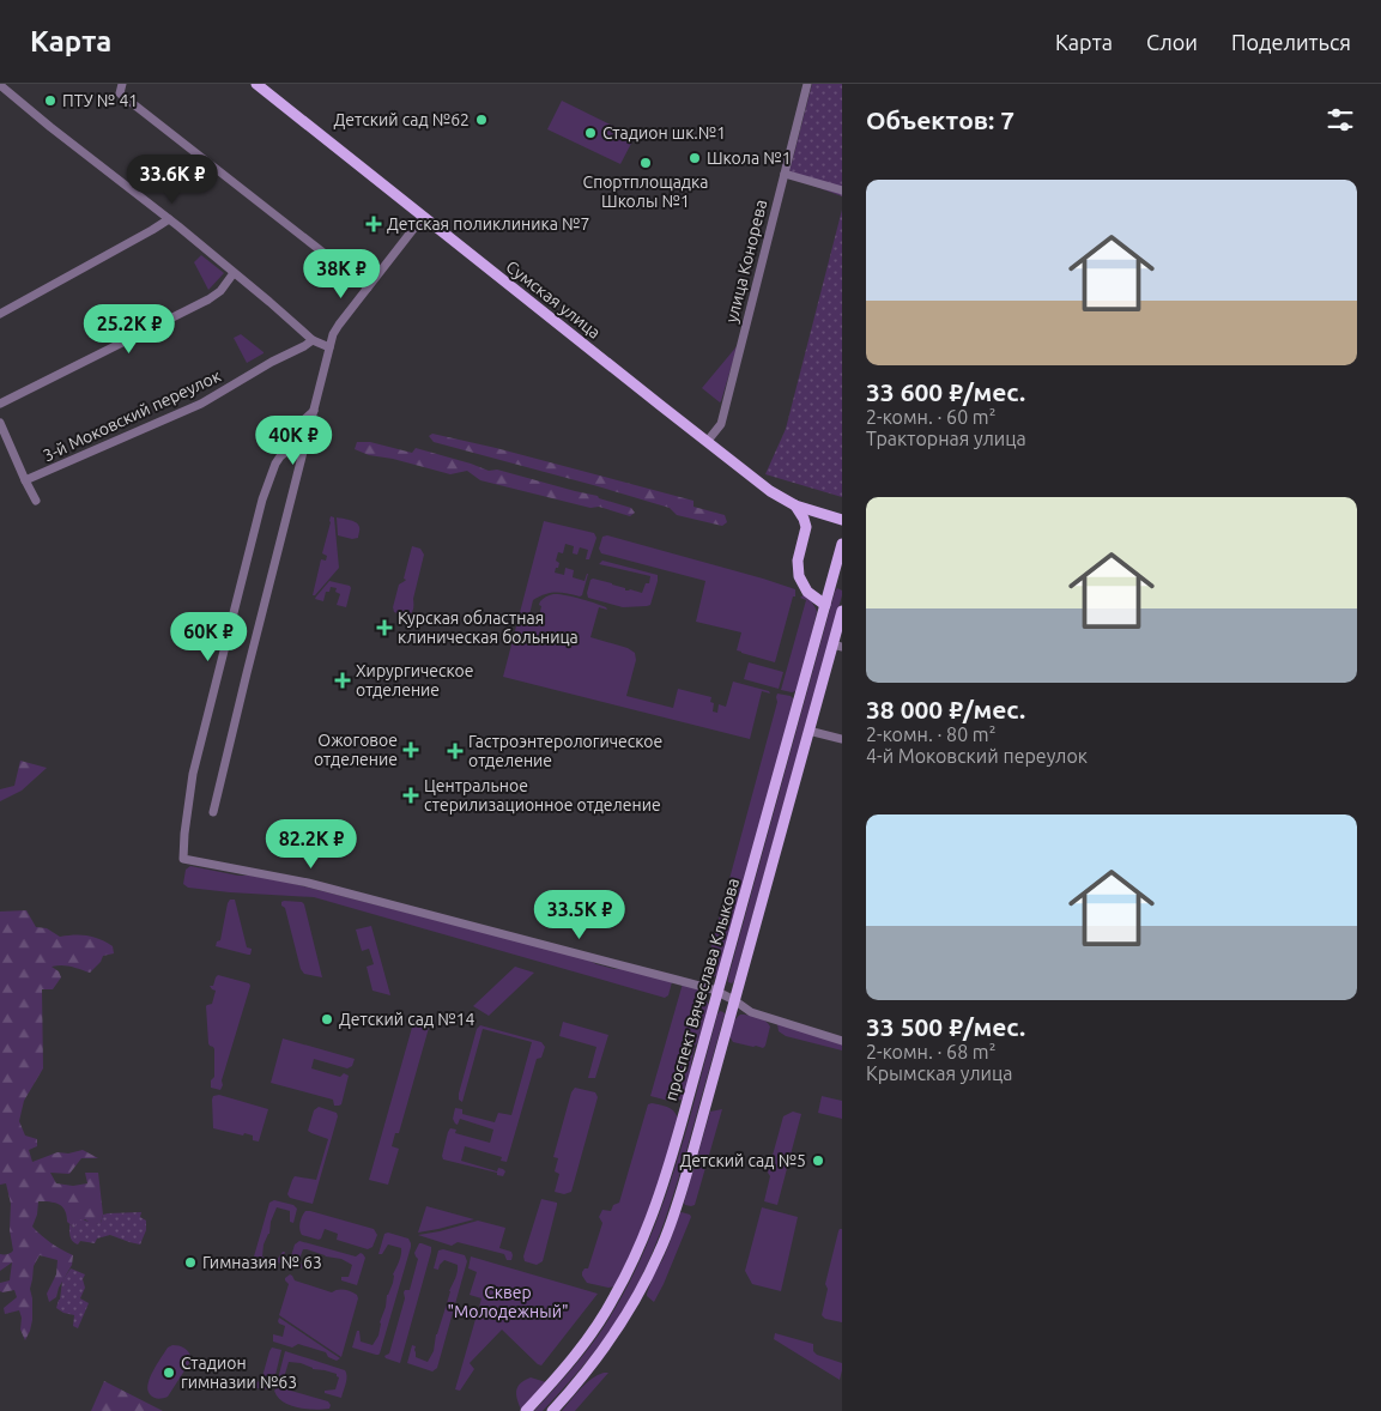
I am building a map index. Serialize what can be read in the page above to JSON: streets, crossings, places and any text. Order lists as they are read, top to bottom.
{
  "streets": {
    "main road": ["Сумская улица", "проспект Вячеслава Клыкова"],
    "street": ["улица Конорева", "3-й Моковский переулок"]
  },
  "crossings": [
    ["улица Конорева", "Сумская улица"]
  ],
  "parks": ["Сквер \"Молодежный\""],
  "places": {
    "other": [
      "ПТУ № 41",
      "Детский сад №62",
      "Стадион шк.№1",
      "Школа №1",
      "Спортплощадка Школы №1",
      "Детский сад №14",
      "Детский сад №5",
      "Гимназия № 63",
      "Стадион гимназии №63"
    ],
    "health": [
      "Детская поликлиника №7",
      "Курская областная клиническая больница",
      "Хирургическое отделение",
      "Ожоговое отделение",
      "Гастроэнтерологическое отделение",
      "Центральное стерилизационное отделение"
    ]
  },
  "page": {
    "header": "Карта",
    "nav": ["Карта", "Слои", "Поделиться"],
    "heading": "Объектов: 7",
    "price": [
      "33.6K ₽",
      "38K ₽",
      "25.2K ₽",
      "40K ₽",
      "60K ₽",
      "82.2K ₽",
      "33.5K ₽"
    ],
    "list": [
      {
        "name": "33 600 ₽/мес.",
        "note": "2-комн. · 60 m² · Тракторная улица"
      },
      {
        "name": "38 000 ₽/мес.",
        "note": "2-комн. · 80 m² · 4-й Моковский переулок"
      },
      {
        "name": "33 500 ₽/мес.",
        "note": "2-комн. · 68 m² · Крымская улица"
      }
    ]
  }
}
